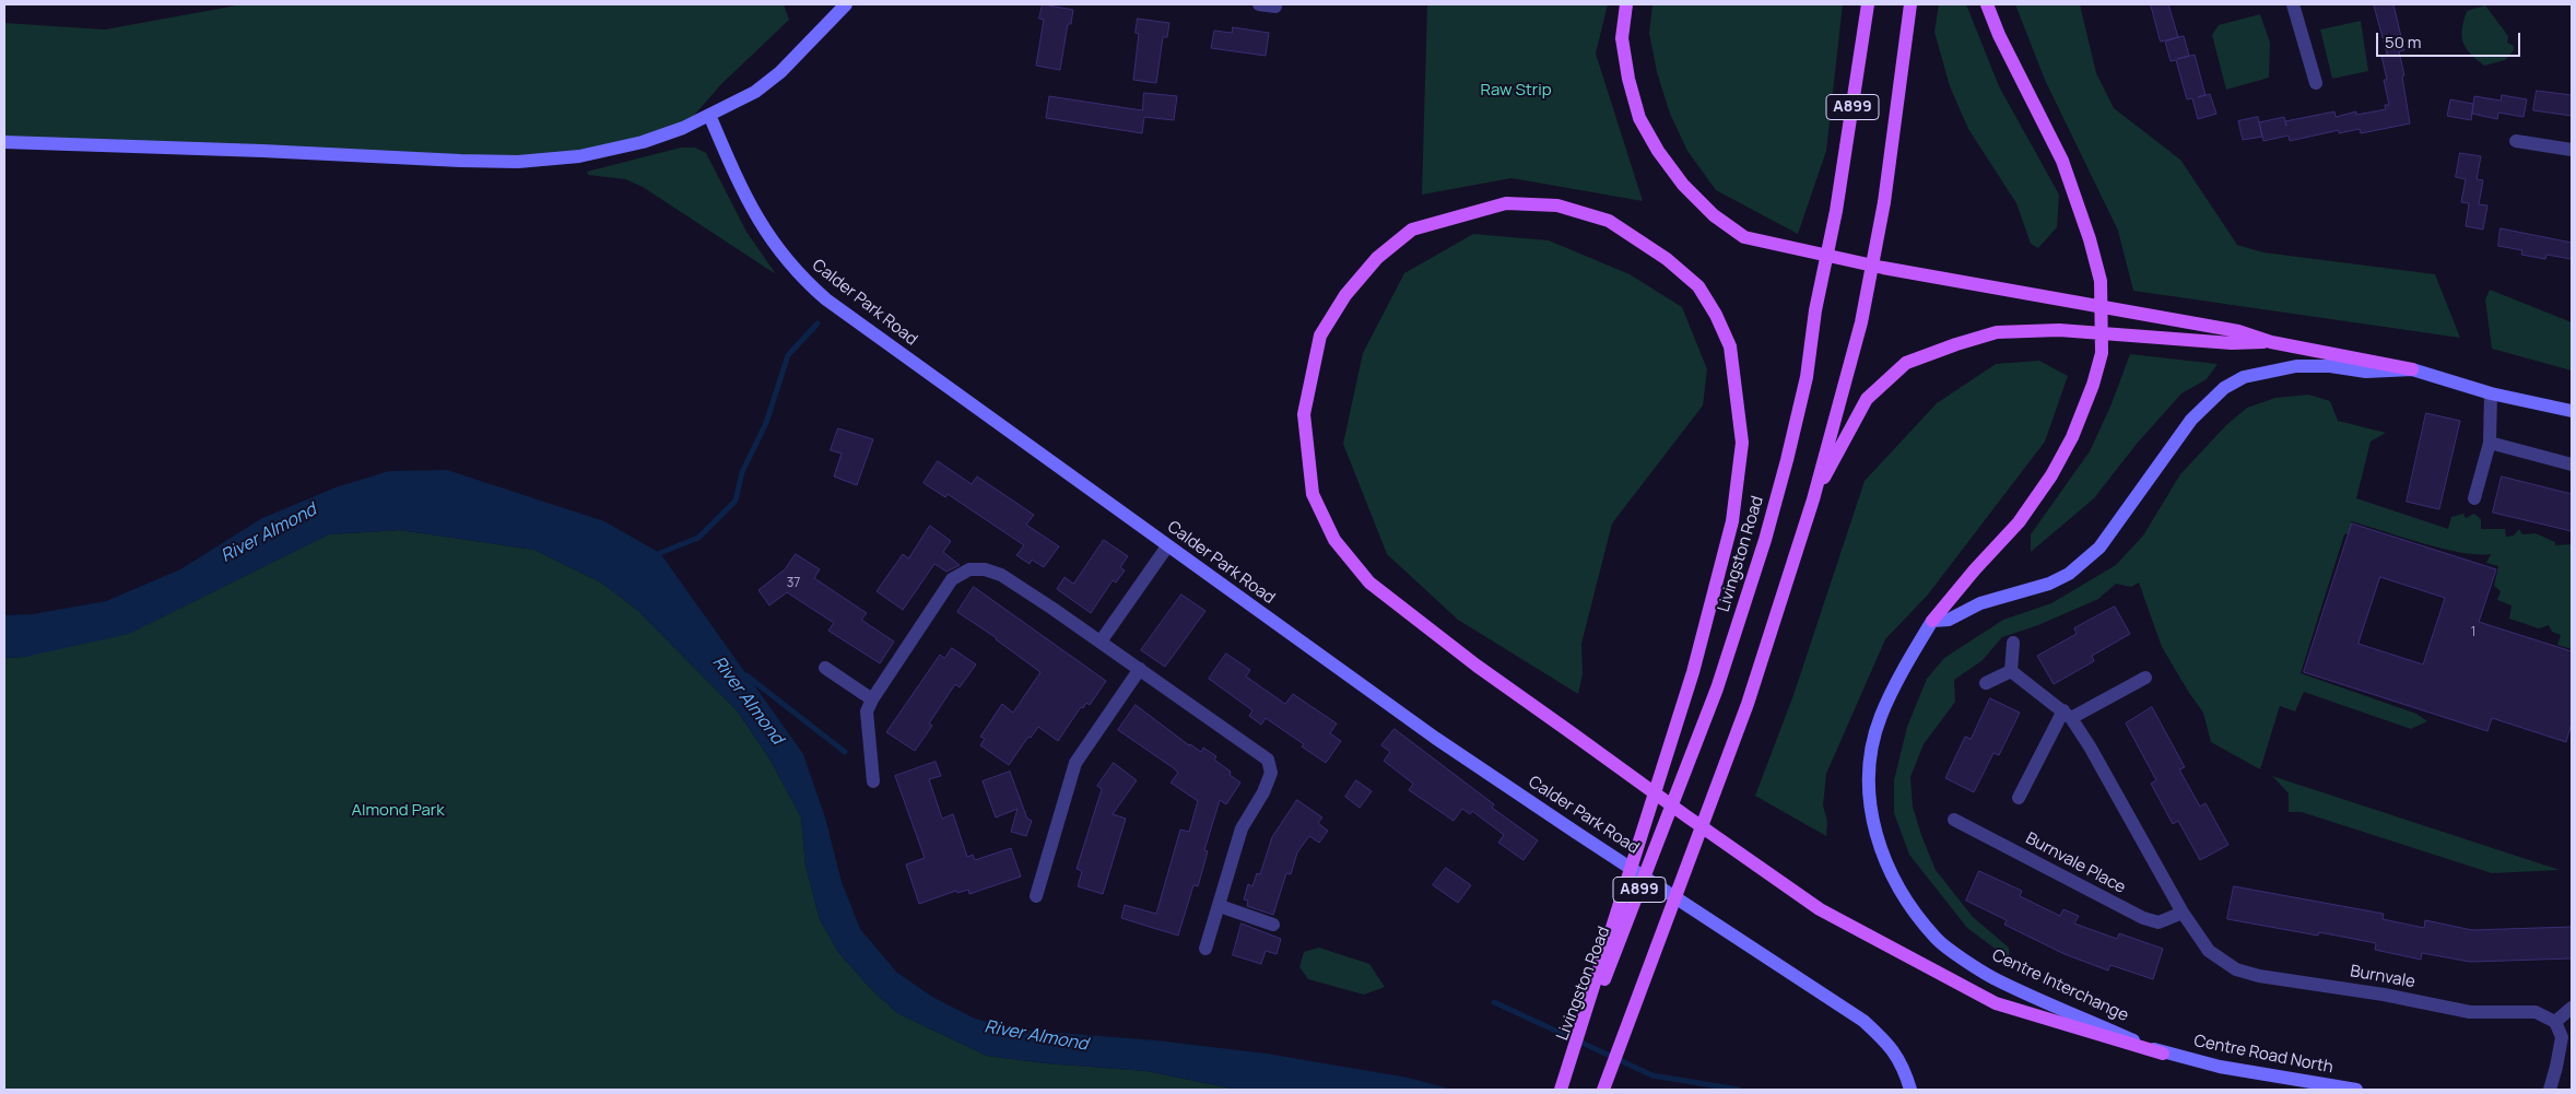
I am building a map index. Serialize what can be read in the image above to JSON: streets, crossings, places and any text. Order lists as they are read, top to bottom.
{
  "streets": {
    "main road": [
      "A899",
      "Calder Park Road",
      "Livingston Road",
      "Centre Interchange",
      "Centre Road North"
    ],
    "street": ["Burnvale Place", "Burnvale"]
  },
  "crossings": [
    ["Burnvale Place", "Burnvale"],
    ["Centre Interchange", "Centre Road North"]
  ],
  "water": ["River Almond"],
  "parks": ["Raw Strip", "Almond Park"],
  "house_numbers": ["37", "1"],
  "scale_bar": "50 m"
}
